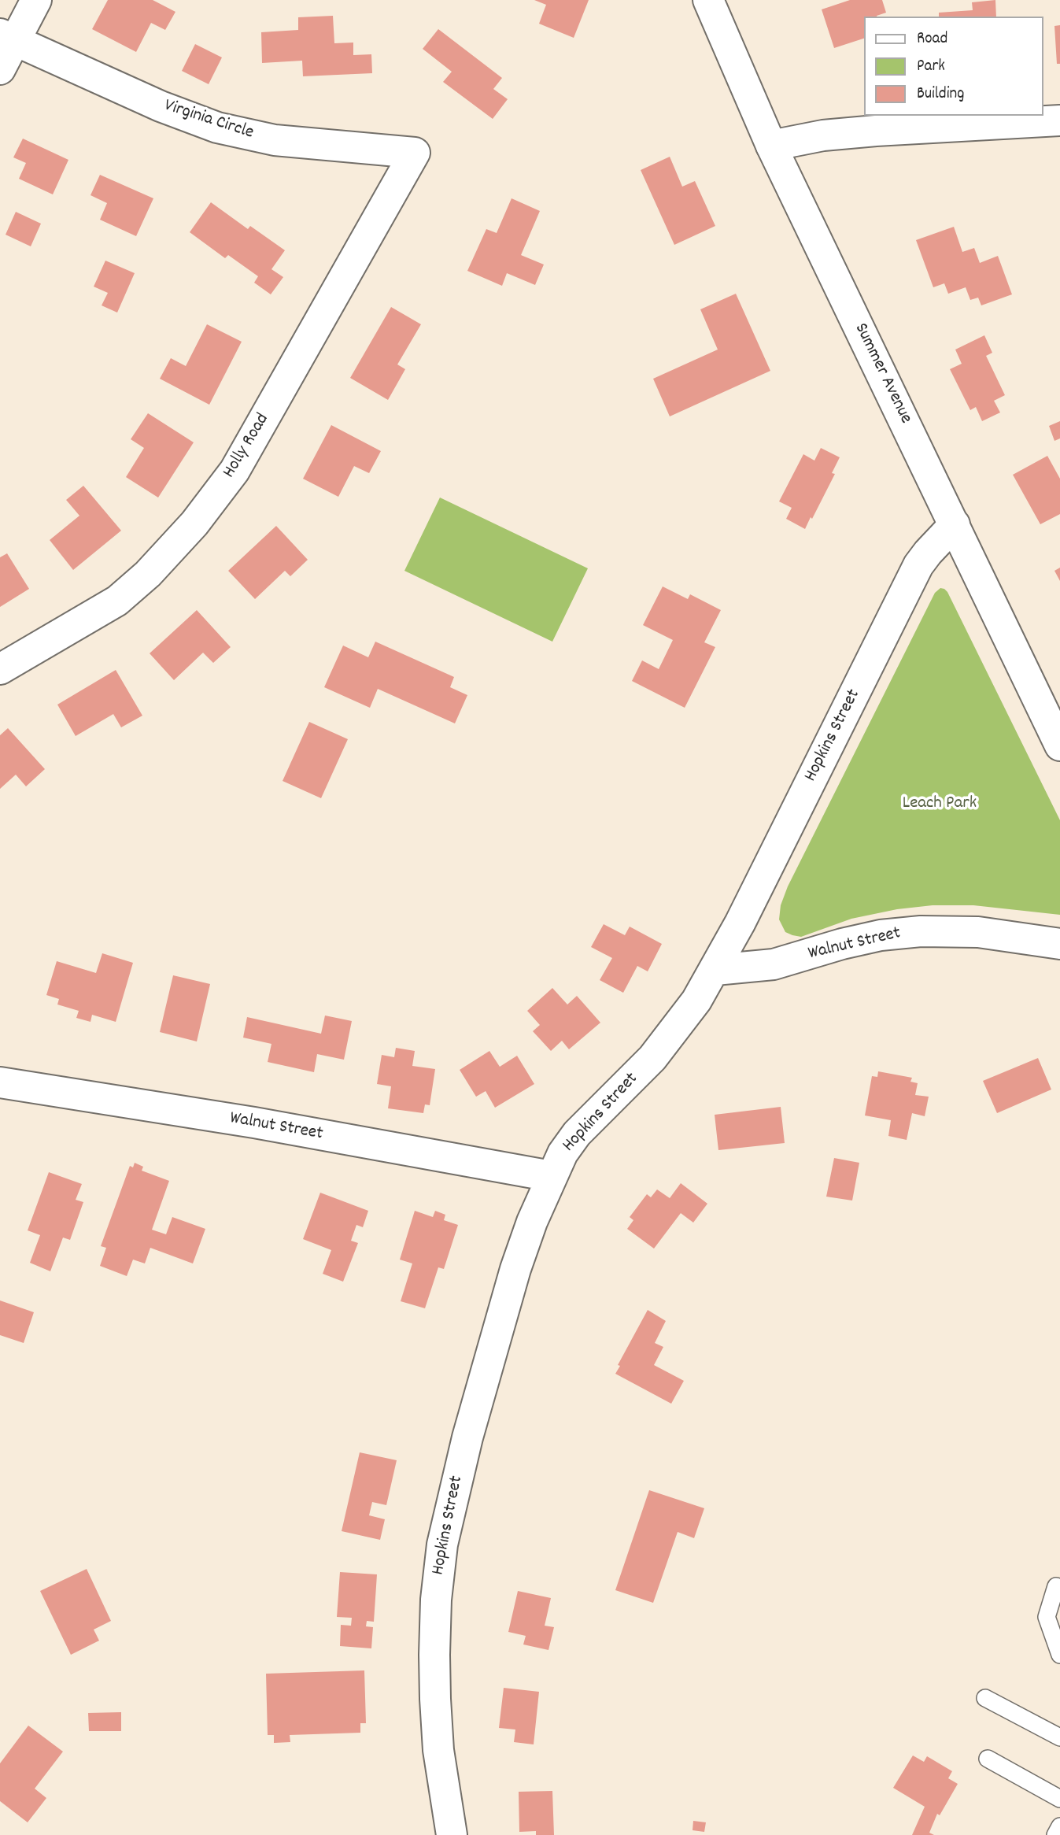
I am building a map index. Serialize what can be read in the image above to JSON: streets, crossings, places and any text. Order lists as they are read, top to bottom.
{
  "streets": {
    "street": [
      "Virginia Circle",
      "Summer Avenue",
      "Holly Road",
      "Hopkins Street",
      "Walnut Street"
    ]
  },
  "crossings": [
    ["Virginia Circle", "Holly Road"],
    ["Summer Avenue", "Hopkins Street"],
    ["Hopkins Street", "Walnut Street"]
  ],
  "parks": ["Leach Park"],
  "legend": ["Road", "Park", "Building"]
}
